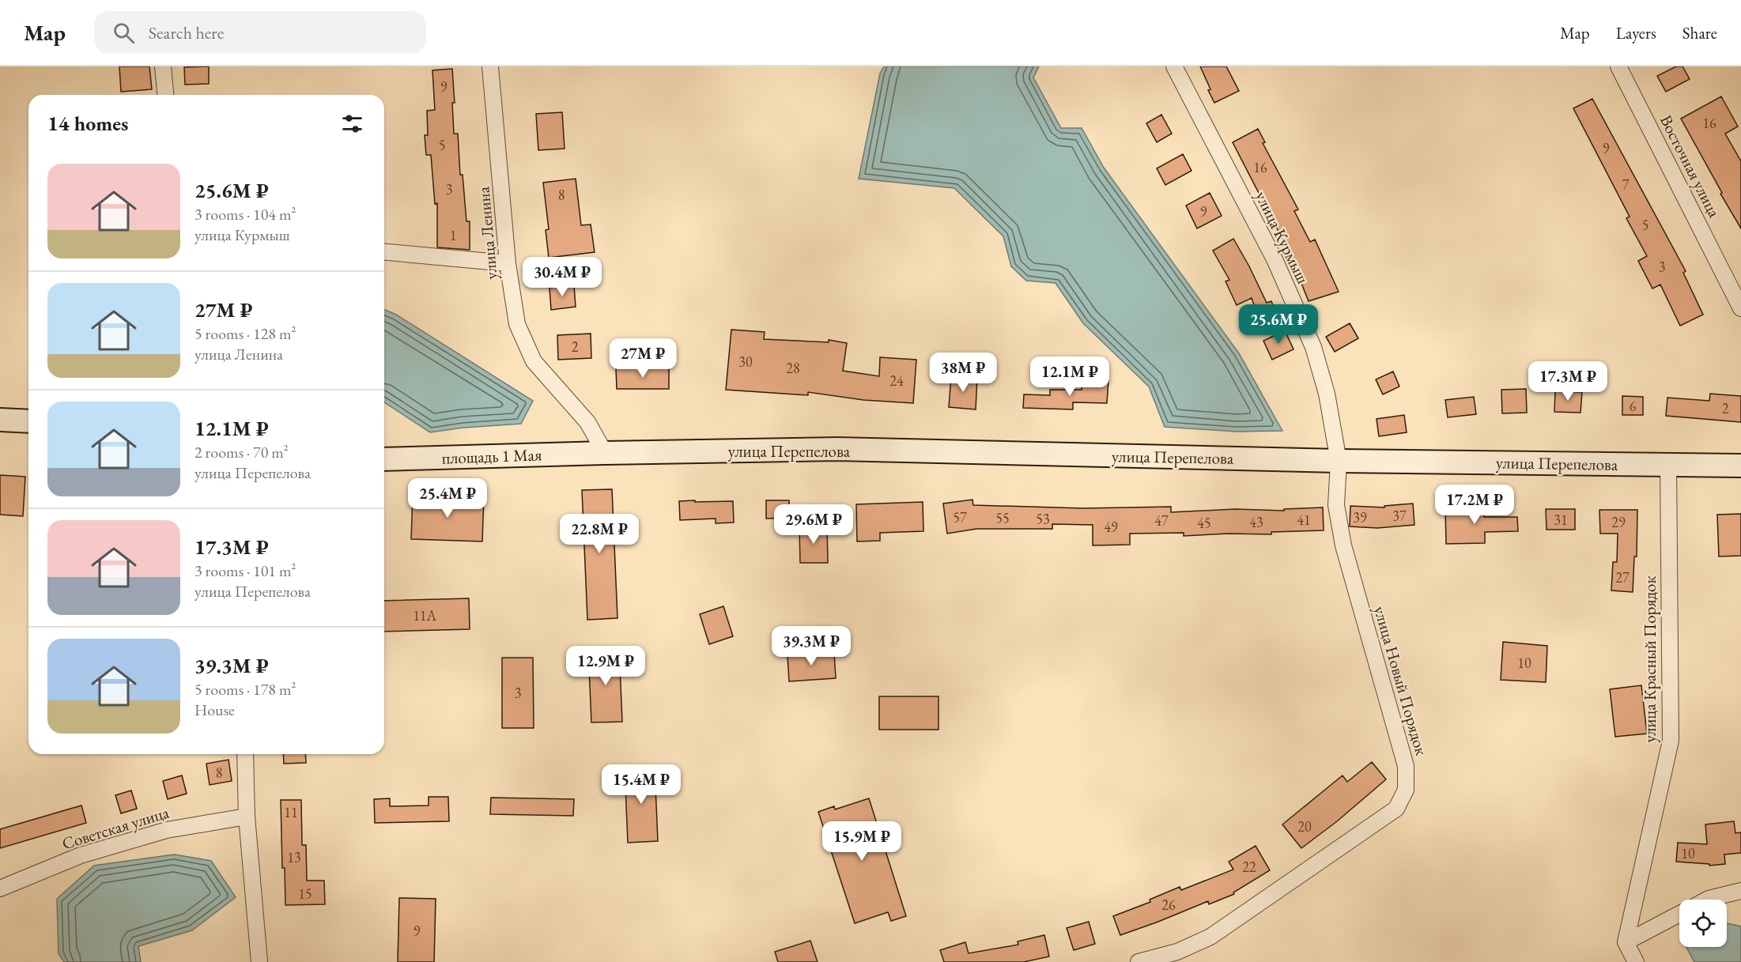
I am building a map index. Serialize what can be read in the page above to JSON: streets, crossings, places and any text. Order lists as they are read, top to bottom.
{
  "streets": {
    "street": [
      "Восточная улица",
      "улица Ленина",
      "улица Курмыш",
      "улица Перепелова",
      "площадь 1 Мая",
      "улица Красный Порядок",
      "улица Новый Порядок",
      "Советская улица"
    ]
  },
  "crossings": [
    ["улица Ленина", "улица Перепелова"],
    ["улица Ленина", "площадь 1 Мая"],
    ["улица Курмыш", "улица Перепелова"],
    ["улица Курмыш", "улица Новый Порядок"],
    ["улица Перепелова", "площадь 1 Мая"],
    ["улица Перепелова", "улица Красный Порядок"],
    ["улица Перепелова", "улица Новый Порядок"]
  ],
  "house_numbers": [
    "9",
    "16",
    "5",
    "9",
    "16",
    "7",
    "3",
    "8",
    "9",
    "5",
    "1",
    "3",
    "2",
    "30",
    "28",
    "24",
    "6",
    "2",
    "37",
    "57",
    "39",
    "55",
    "53",
    "41",
    "31",
    "47",
    "43",
    "29",
    "45",
    "49",
    "27",
    "11А",
    "10",
    "3",
    "8",
    "11",
    "20",
    "10",
    "13",
    "22",
    "15",
    "26",
    "9"
  ],
  "page": {
    "header": "Map",
    "search": "Search here",
    "nav": ["Map", "Layers", "Share"],
    "heading": "14 homes",
    "list": [
      {
        "name": "25.6M ₽",
        "note": "3 rooms · 104 m² · улица Курмыш"
      },
      {
        "name": "27M ₽",
        "note": "5 rooms · 128 m² · улица Ленина"
      },
      {
        "name": "12.1M ₽",
        "note": "2 rooms · 70 m² · улица Перепелова"
      },
      {
        "name": "17.3M ₽",
        "note": "3 rooms · 101 m² · улица Перепелова"
      },
      {
        "name": "39.3M ₽",
        "note": "5 rooms · 178 m² · House"
      }
    ],
    "price": [
      "30.4M ₽",
      "25.6M ₽",
      "27M ₽",
      "38M ₽",
      "12.1M ₽",
      "17.3M ₽",
      "25.4M ₽",
      "17.2M ₽",
      "29.6M ₽",
      "22.8M ₽",
      "39.3M ₽",
      "12.9M ₽",
      "15.4M ₽",
      "15.9M ₽"
    ]
  }
}
